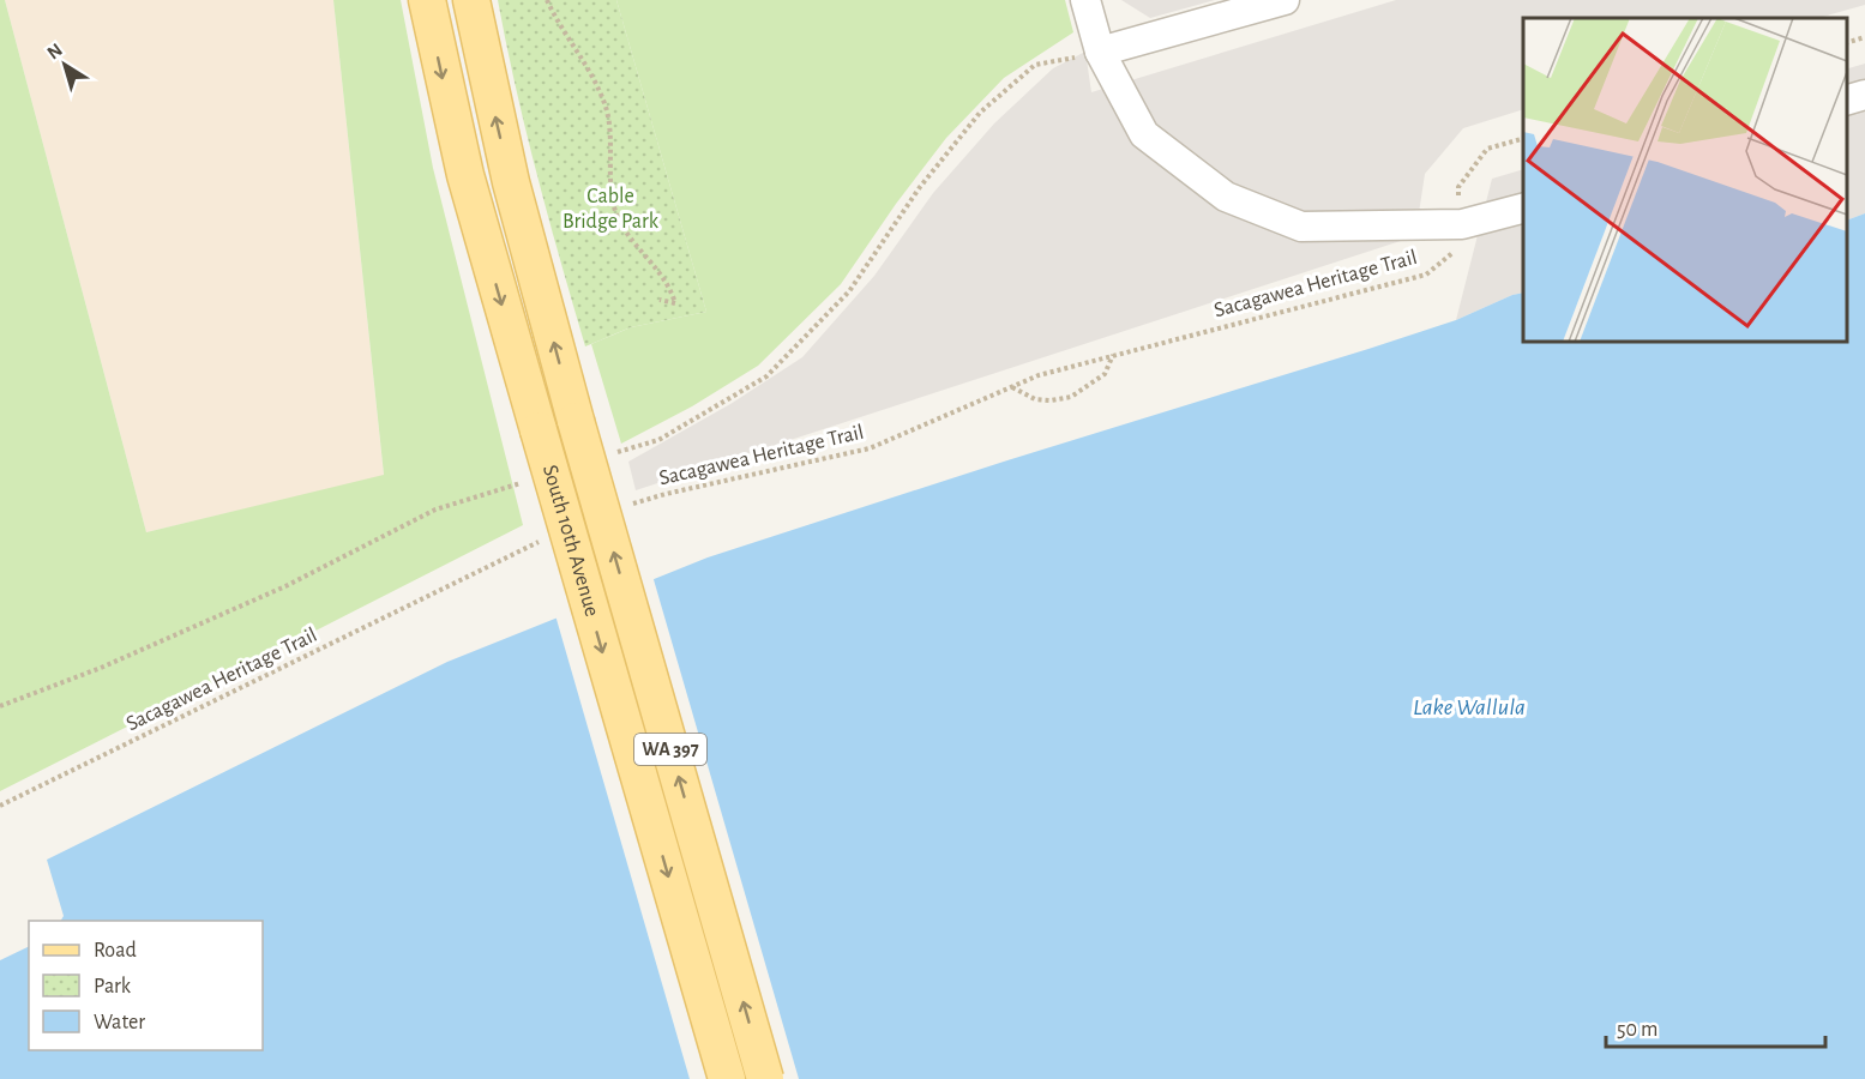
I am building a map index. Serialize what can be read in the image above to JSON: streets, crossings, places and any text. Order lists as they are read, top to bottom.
{
  "streets": {
    "main road": ["South 10th Avenue", "WA 397"],
    "path": ["Sacagawea Heritage Trail"]
  },
  "water": ["Lake Wallula"],
  "parks": ["Cable Bridge Park"],
  "legend": ["Road", "Park", "Water"],
  "scale_bar": "50 m",
  "north": "top left"
}
